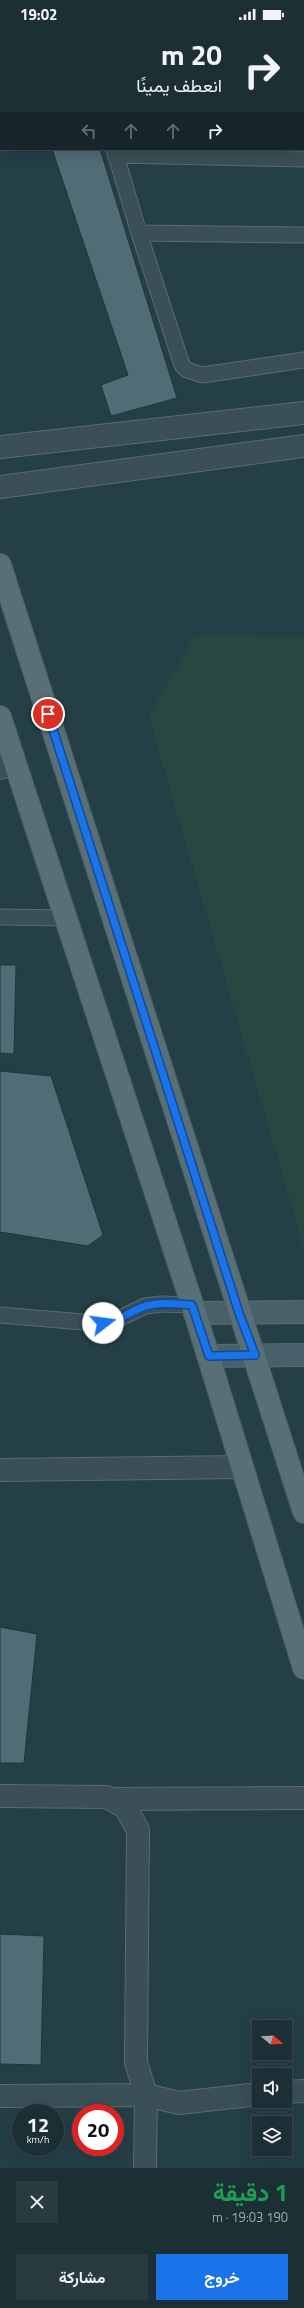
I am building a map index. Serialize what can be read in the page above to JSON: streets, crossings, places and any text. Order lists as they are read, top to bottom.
{
  "north": "right",
  "page": {
    "status": "19:02",
    "turn": ["20 m", "انعطف يمينًا"],
    "speed": "12 km/h",
    "limit": "20",
    "heading": ["1 دقيقة", "190 m · 19:03"],
    "buttons": ["خروج", "مشاركة"]
  }
}
